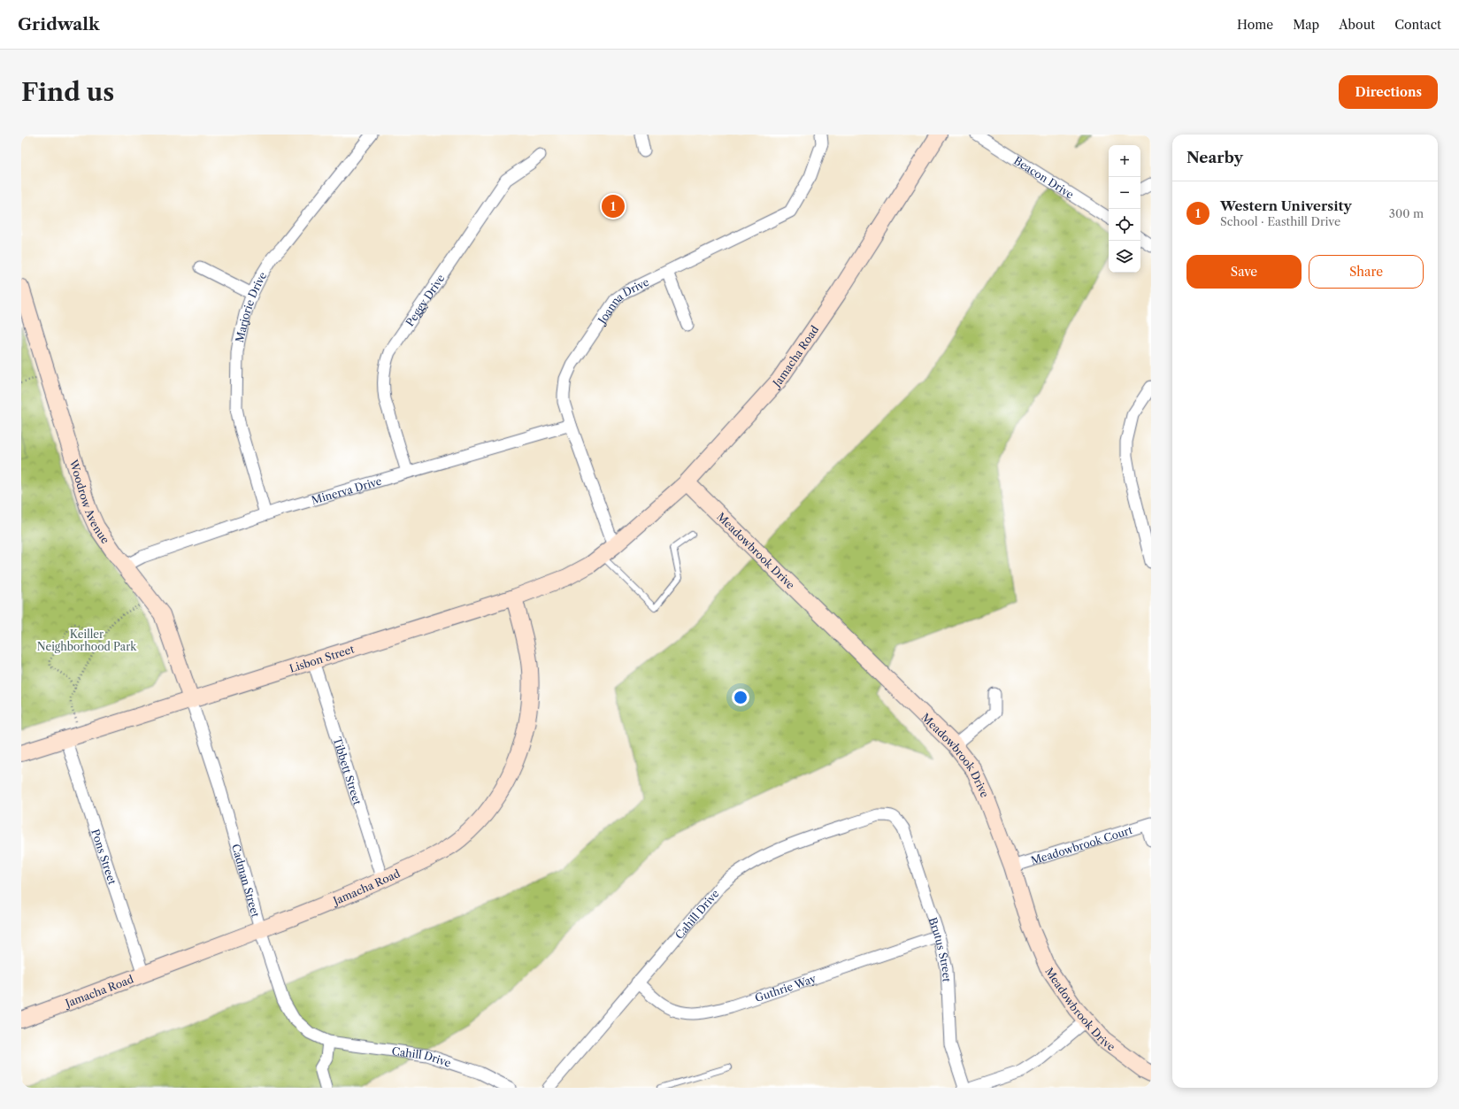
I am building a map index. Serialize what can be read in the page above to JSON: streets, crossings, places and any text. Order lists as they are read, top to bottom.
{
  "streets": {
    "main road": [
      "Jamacha Road",
      "Woodrow Avenue",
      "Meadowbrook Drive",
      "Lisbon Street"
    ],
    "street": [
      "Beacon Drive",
      "Peggy Drive",
      "Joanna Drive",
      "Marjorie Drive",
      "Minerva Drive",
      "Tibbett Street",
      "Meadowbrook Court",
      "Pons Street",
      "Cadman Street",
      "Cahill Drive",
      "Brutus Street",
      "Guthrie Way"
    ]
  },
  "crossings": [
    ["Peggy Drive", "Minerva Drive"],
    ["Joanna Drive", "Jamacha Road"],
    ["Joanna Drive", "Minerva Drive"],
    ["Joanna Drive", "Lisbon Street"],
    ["Marjorie Drive", "Minerva Drive"],
    ["Jamacha Road", "Meadowbrook Drive"],
    ["Jamacha Road", "Lisbon Street"],
    ["Jamacha Road", "Tibbett Street"],
    ["Jamacha Road", "Pons Street"],
    ["Jamacha Road", "Cadman Street"],
    ["Minerva Drive", "Woodrow Avenue"],
    ["Woodrow Avenue", "Lisbon Street"],
    ["Woodrow Avenue", "Cadman Street"],
    ["Meadowbrook Drive", "Meadowbrook Court"],
    ["Lisbon Street", "Tibbett Street"],
    ["Lisbon Street", "Pons Street"],
    ["Lisbon Street", "Cadman Street"],
    ["Cadman Street", "Cahill Drive"],
    ["Cahill Drive", "Brutus Street"],
    ["Cahill Drive", "Guthrie Way"],
    ["Brutus Street", "Guthrie Way"]
  ],
  "parks": ["Keiller Neighborhood Park"],
  "page": {
    "header": "Gridwalk",
    "nav": [
      "Home",
      "Map",
      "About",
      "Contact"
    ],
    "buttons": [
      "Directions",
      ["Save", "Share"]
    ],
    "title": "Find us",
    "heading": "Nearby",
    "map_buttons": ["+", "−"],
    "list": [
      {
        "mark": "1",
        "name": "Western University",
        "note": "School · Easthill Drive",
        "value": "300 m"
      }
    ],
    "pins": "1"
  }
}
